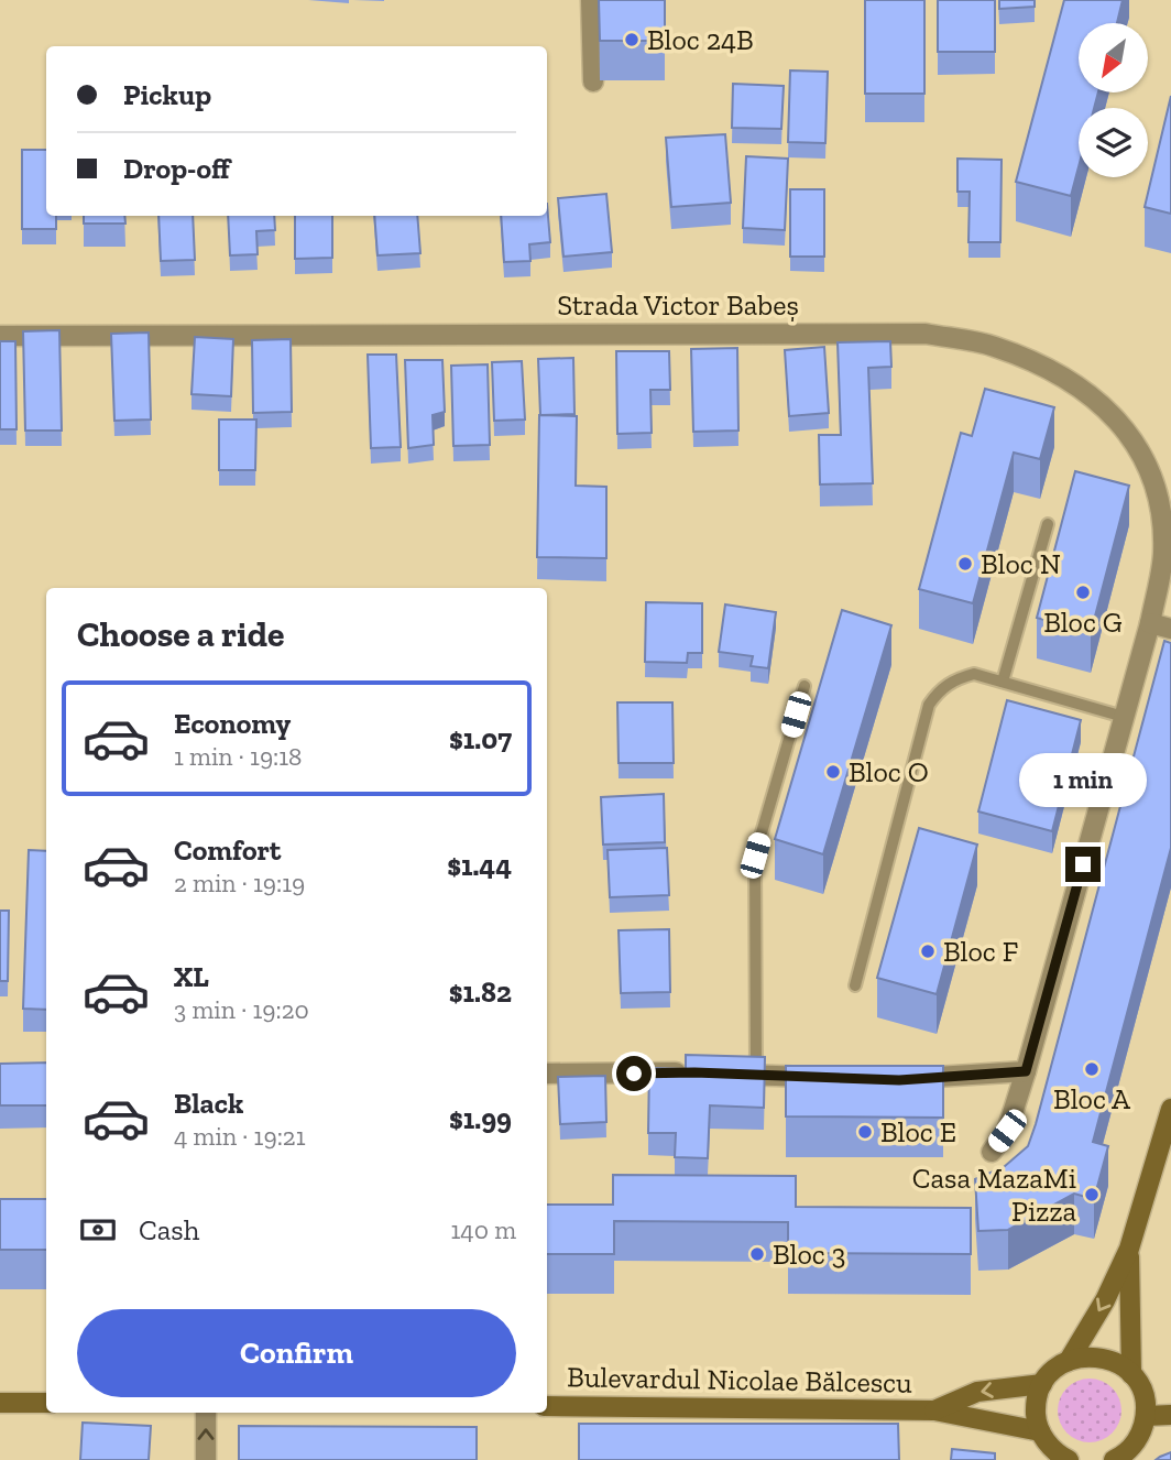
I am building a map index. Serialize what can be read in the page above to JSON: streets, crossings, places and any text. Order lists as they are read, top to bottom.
{
  "streets": {
    "main road": ["Bulevardul Nicolae Bălcescu"],
    "street": ["Strada Victor Babeș"]
  },
  "places": [
    "Bloc 24B",
    "Bloc N",
    "Bloc G",
    "Bloc O",
    "Bloc F",
    "Bloc A",
    "Bloc E",
    "Casa MazaMi Pizza",
    "Bloc 3"
  ],
  "north": "bottom left",
  "page": {
    "banner": ["Pickup", "Drop-off"],
    "heading": "Choose a ride",
    "list": [
      {
        "name": "Economy",
        "note": "1 min · 19:18",
        "value": "$1.07"
      },
      {
        "name": "Comfort",
        "note": "2 min · 19:19",
        "value": "$1.44"
      },
      {
        "name": "XL",
        "note": "3 min · 19:20",
        "value": "$1.82"
      },
      {
        "name": "Black",
        "note": "4 min · 19:21",
        "value": "$1.99"
      }
    ],
    "bubble": "1 min",
    "pay": ["Cash", "140 m"],
    "buttons": "Confirm"
  }
}
